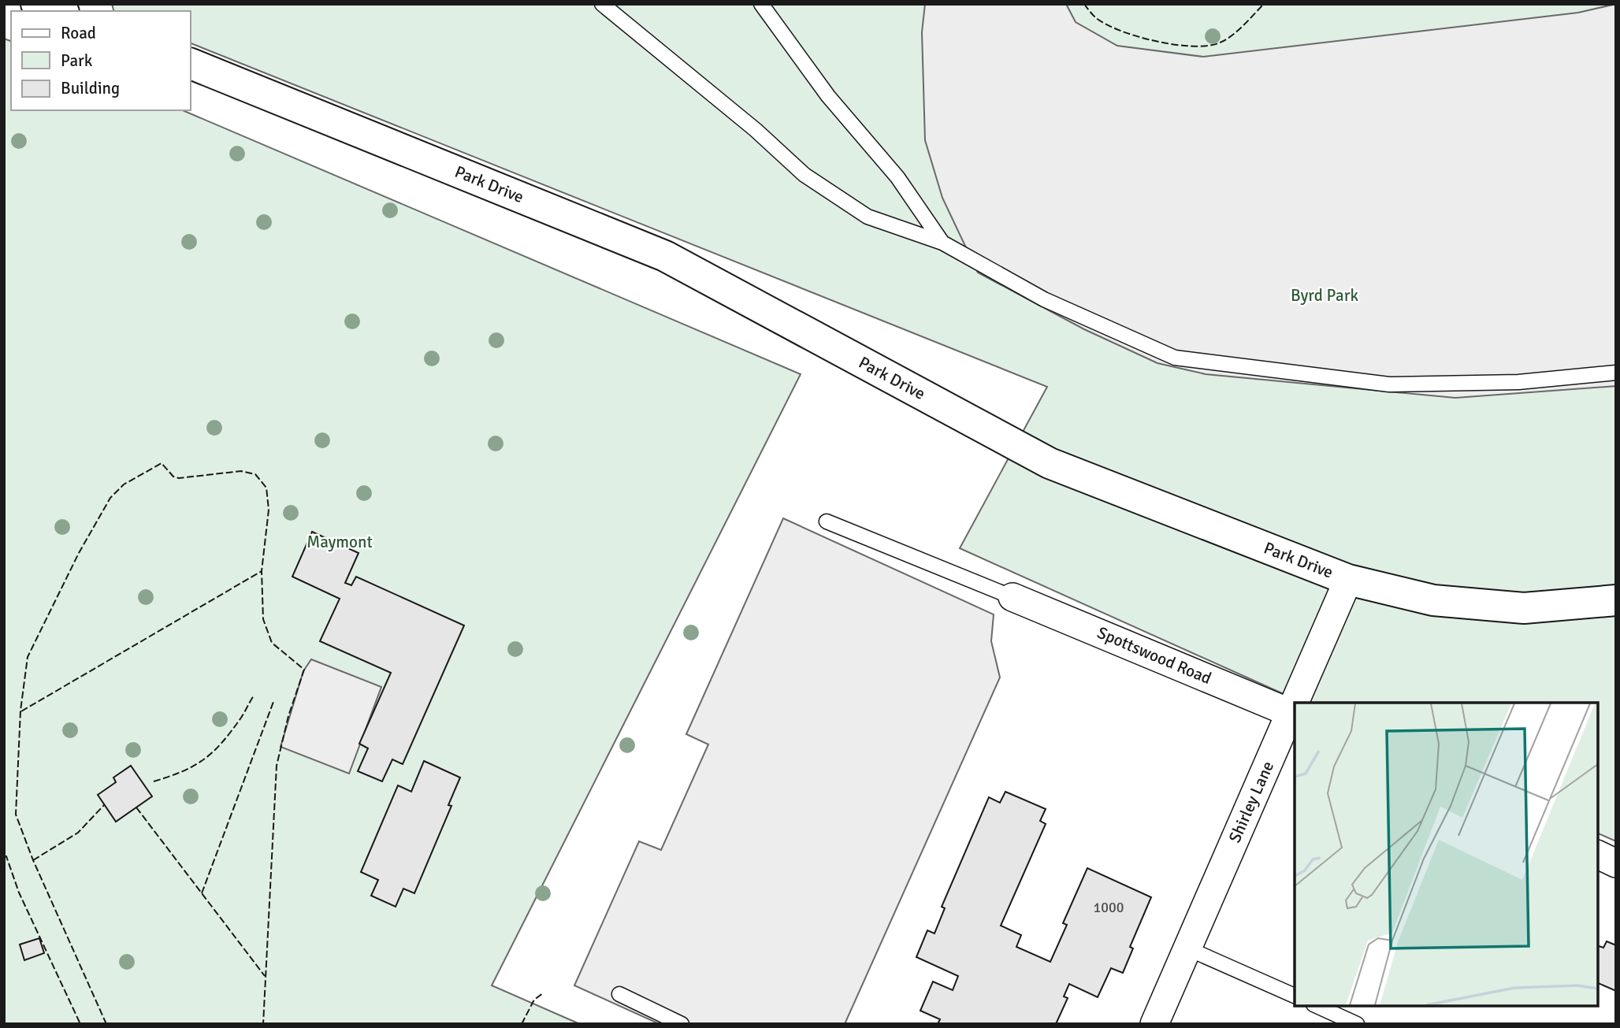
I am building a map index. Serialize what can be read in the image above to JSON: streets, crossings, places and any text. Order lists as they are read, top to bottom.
{
  "streets": {
    "main road": ["Park Drive"],
    "street": ["Spottswood Road", "Shirley Lane"]
  },
  "crossings": [
    ["Park Drive", "Shirley Lane"],
    ["Spottswood Road", "Shirley Lane"]
  ],
  "parks": ["Byrd Park", "Maymont"],
  "house_numbers": ["1000"],
  "legend": ["Road", "Park", "Building"]
}
